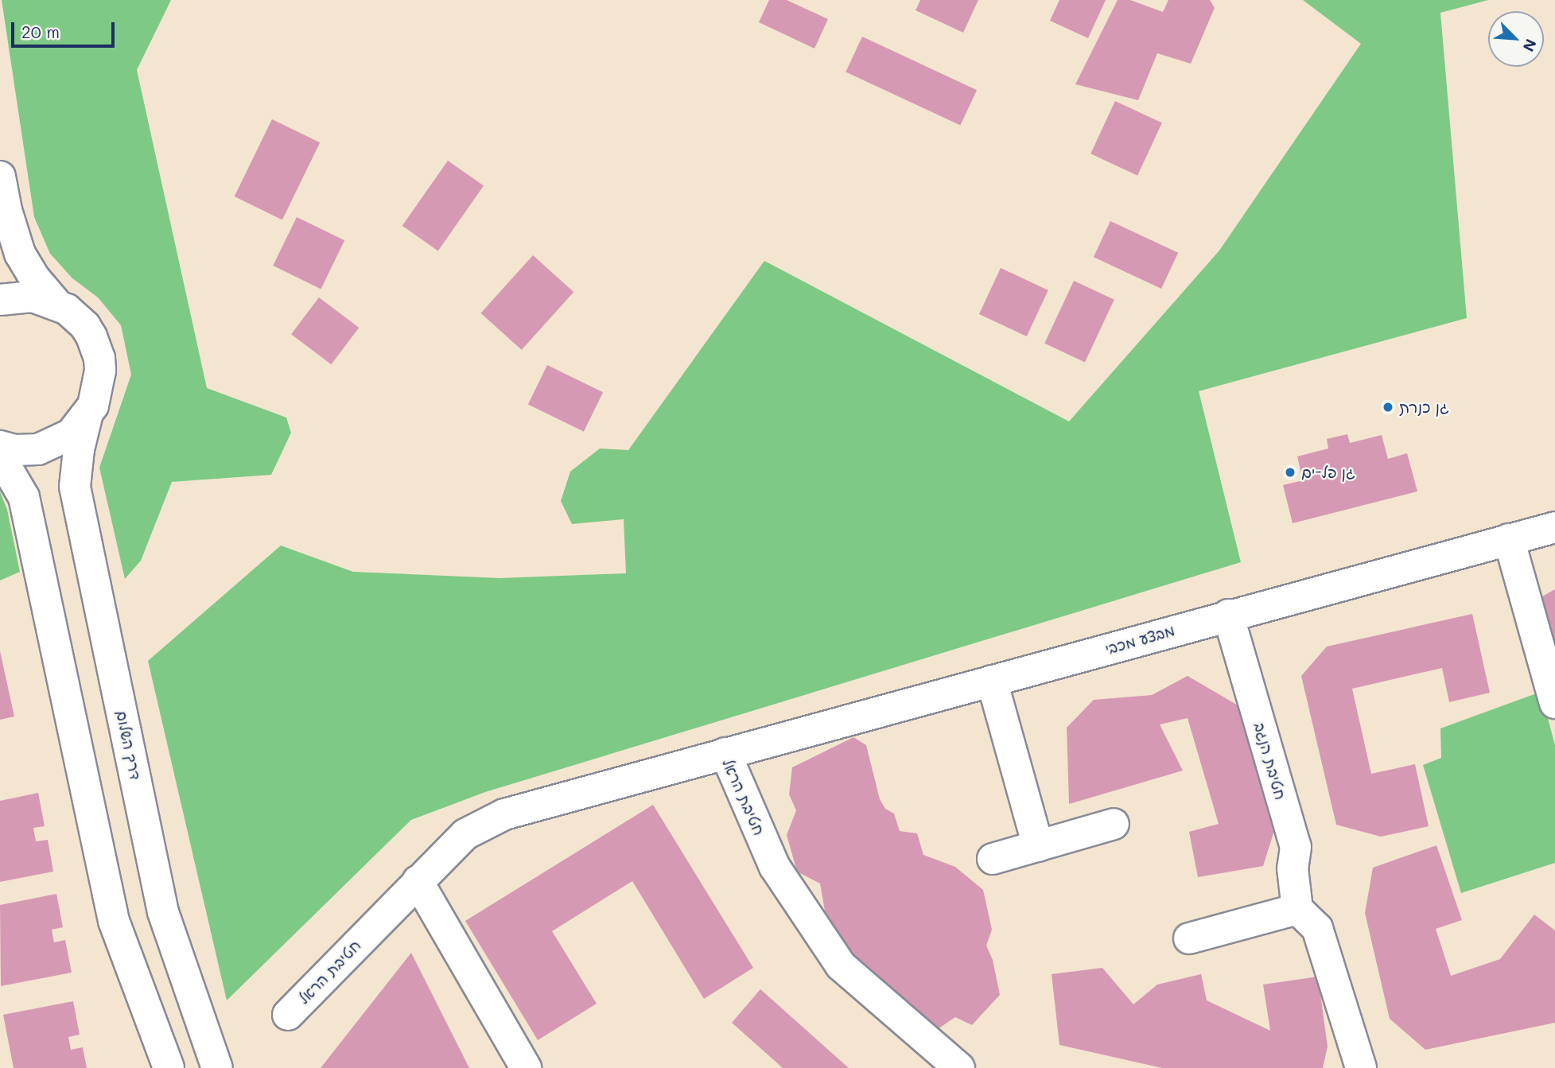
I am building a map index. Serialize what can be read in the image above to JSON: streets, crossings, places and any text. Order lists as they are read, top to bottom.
{
  "streets": {
    "street": [
      "מבצע מכבי",
      "דרך השלום",
      "חטיבת הנגב",
      "חטיבת הראל"
    ]
  },
  "crossings": [
    ["מבצע מכבי", "חטיבת הנגב"],
    ["מבצע מכבי", "חטיבת הראל"]
  ],
  "places": ["גן כנרת", "גן פל-ים"],
  "scale_bar": "20 m",
  "north": "bottom right"
}
